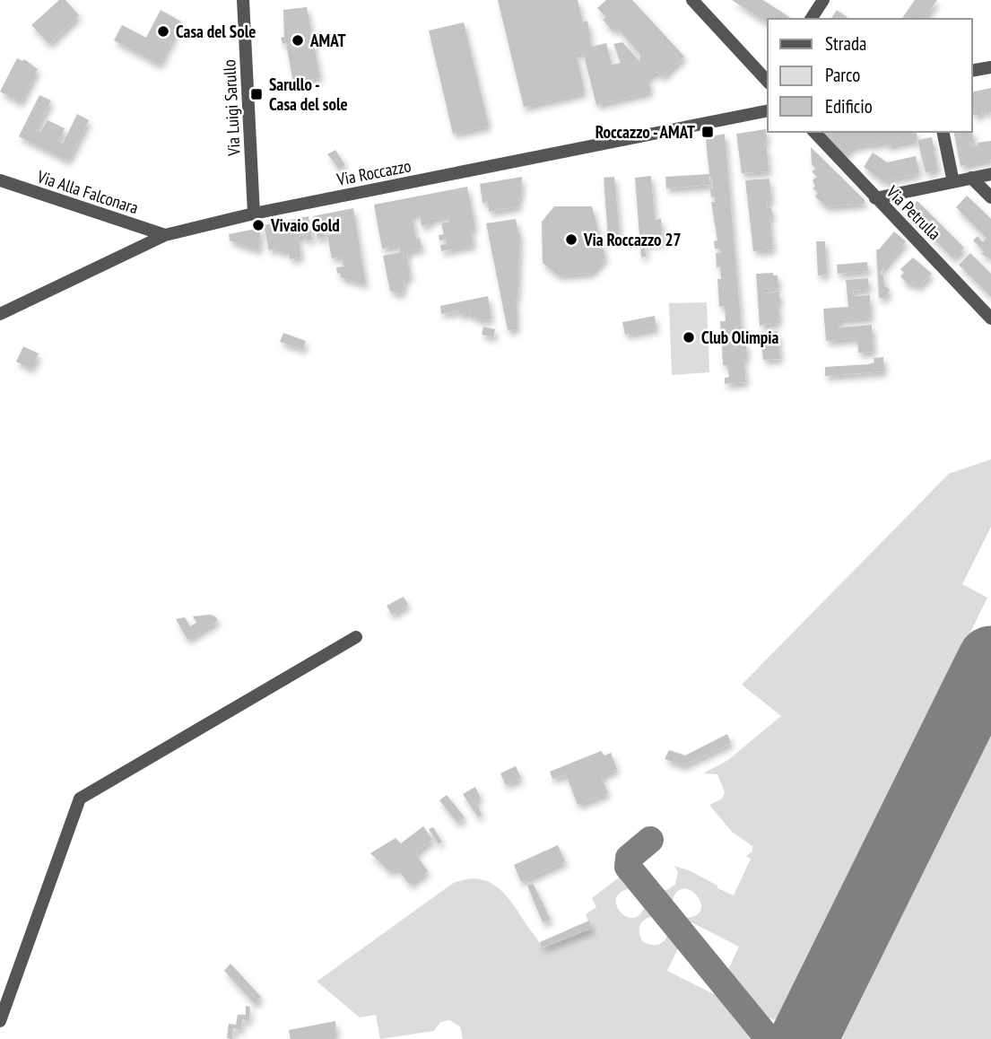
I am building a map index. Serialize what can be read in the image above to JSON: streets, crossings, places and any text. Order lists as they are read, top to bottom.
{
  "streets": {
    "street": [
      "Via Luigi Sarullo",
      "Via Roccazzo",
      "Via Alla Falconara",
      "Via Petrulla"
    ]
  },
  "crossings": [
    ["Via Luigi Sarullo", "Via Roccazzo"],
    ["Via Roccazzo", "Via Alla Falconara"]
  ],
  "places": {
    "other": [
      "Casa del Sole",
      "AMAT",
      "Vivaio Gold",
      "Via Roccazzo 27",
      "Club Olimpia"
    ],
    "transit": ["Sarullo - Casa del sole", "Roccazzo - AMAT"]
  },
  "legend": ["Strada", "Parco", "Edificio"]
}
